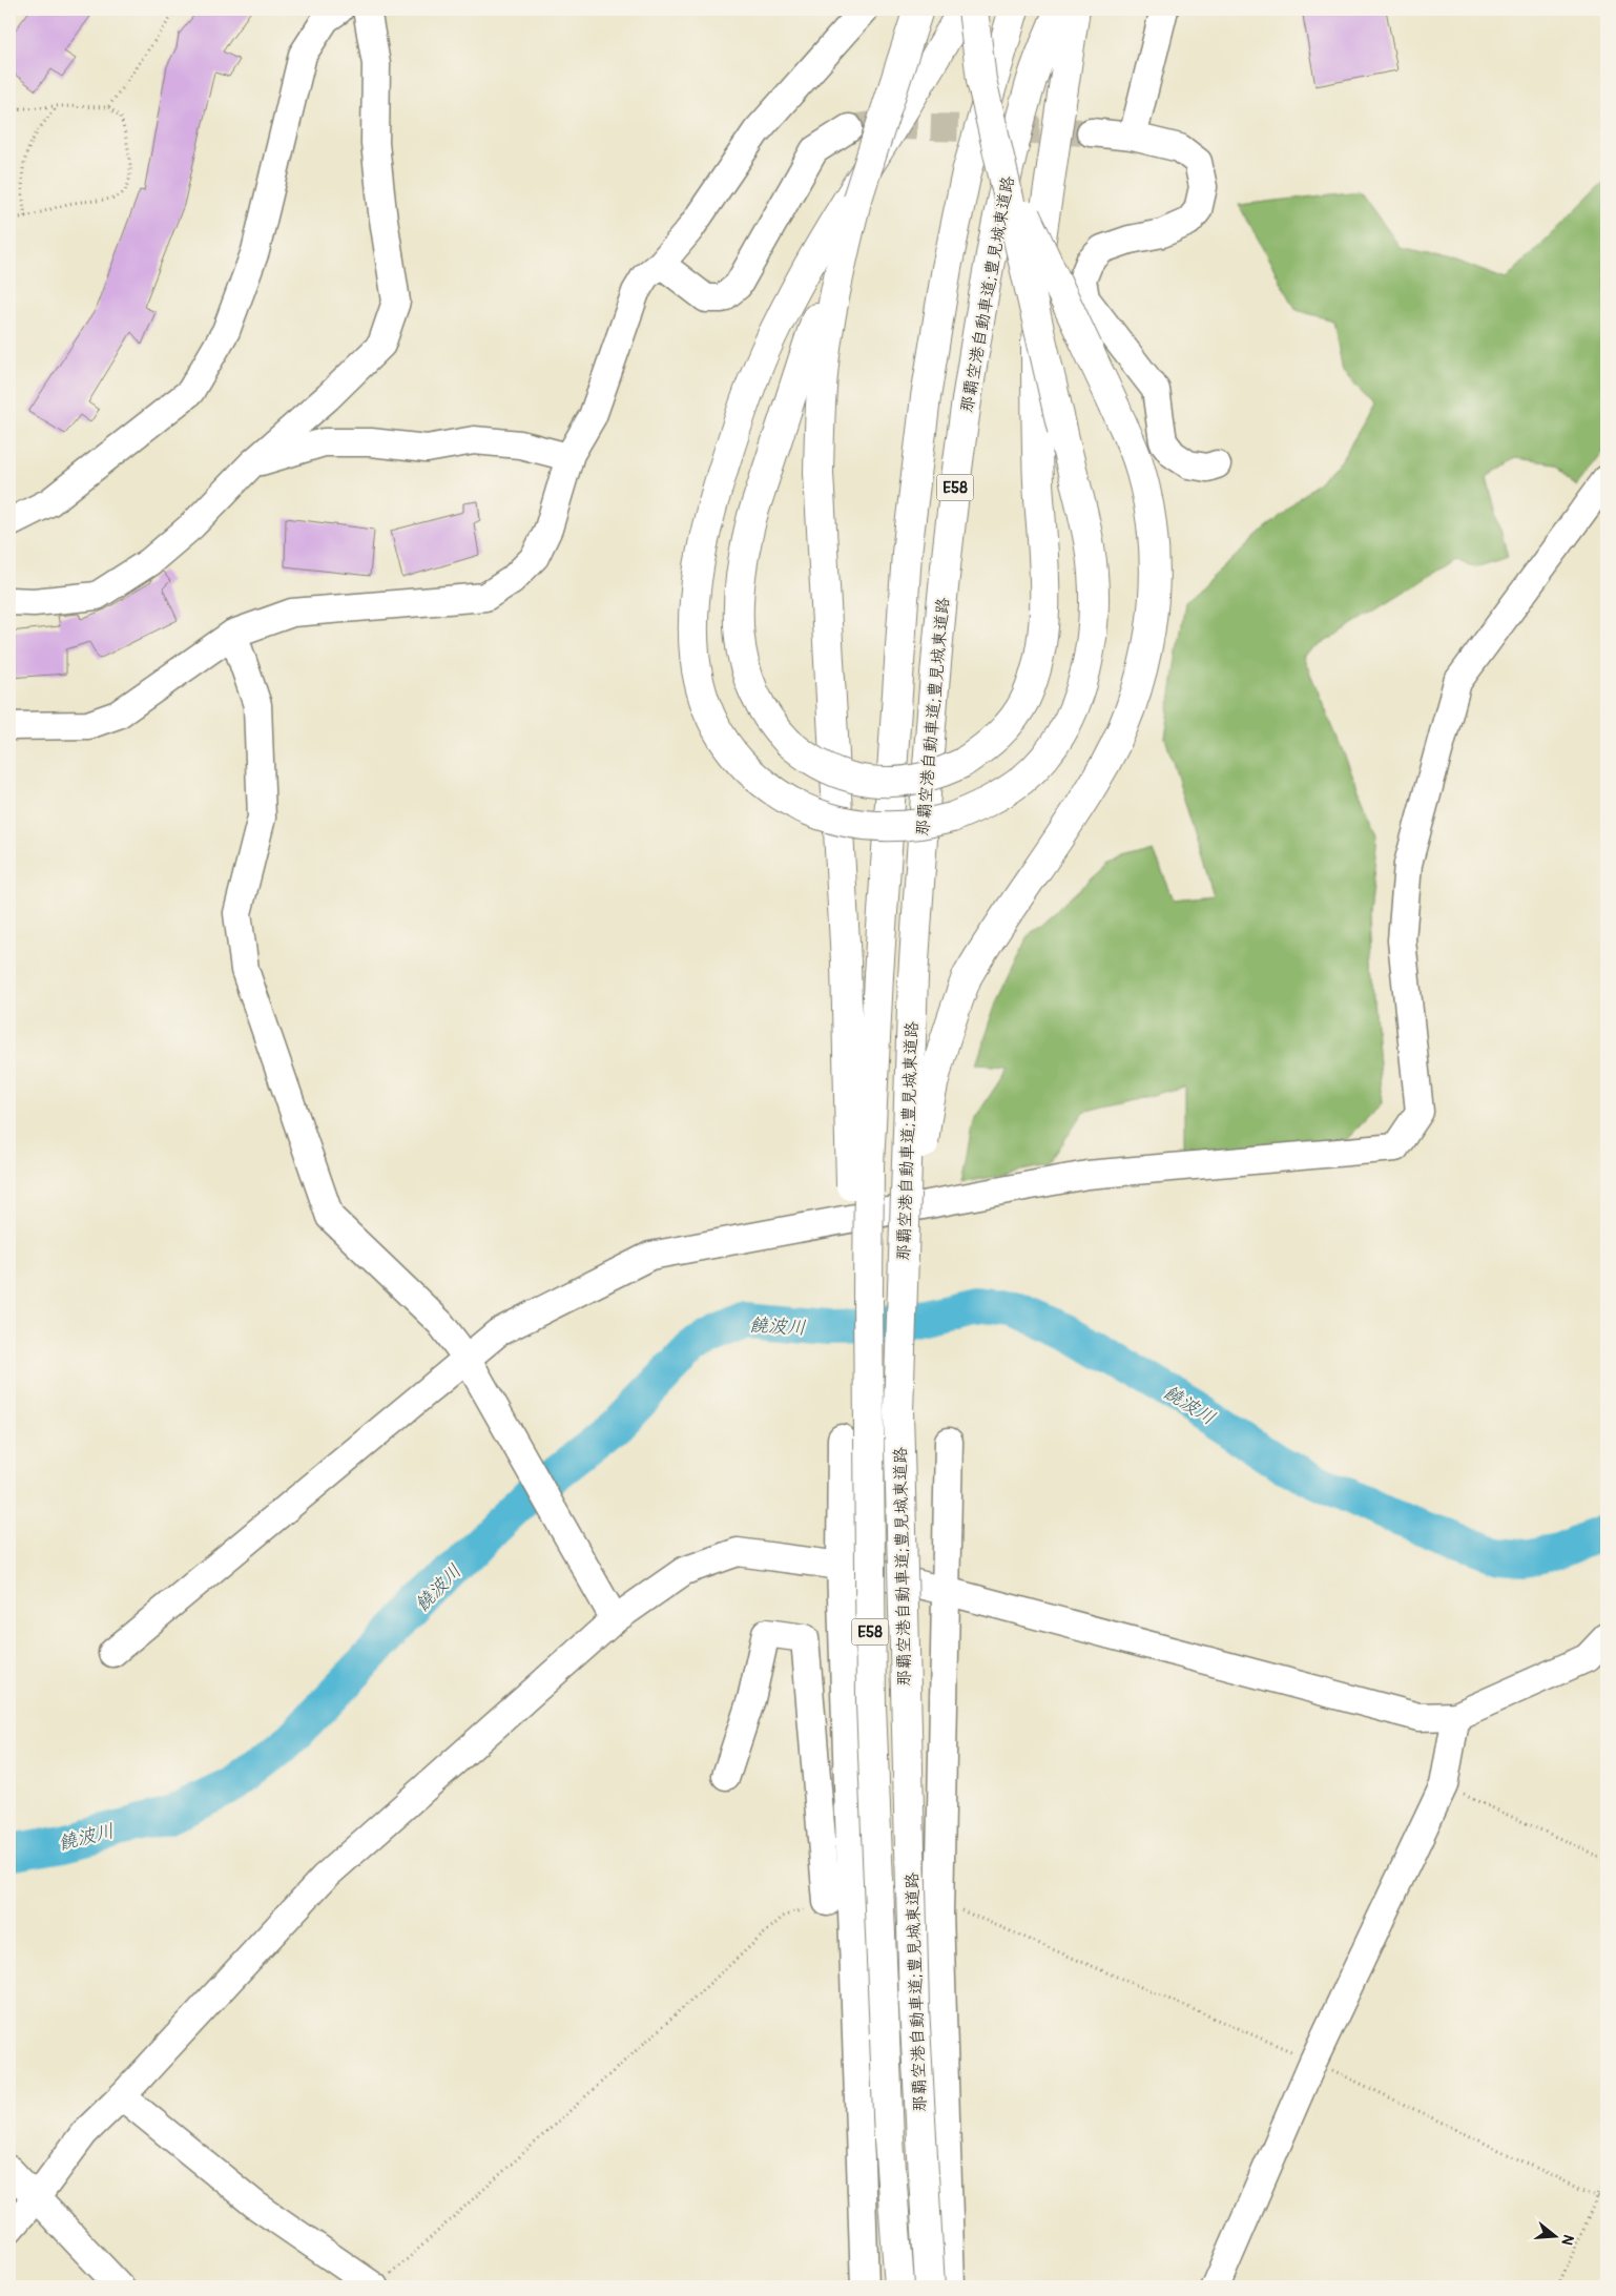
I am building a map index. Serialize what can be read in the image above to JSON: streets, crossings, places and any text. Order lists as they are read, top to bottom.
{
  "streets": {
    "highway": ["那覇空港自動車道;豊見城東道路", "E58"]
  },
  "water": ["饒波川"],
  "north": "right"
}
